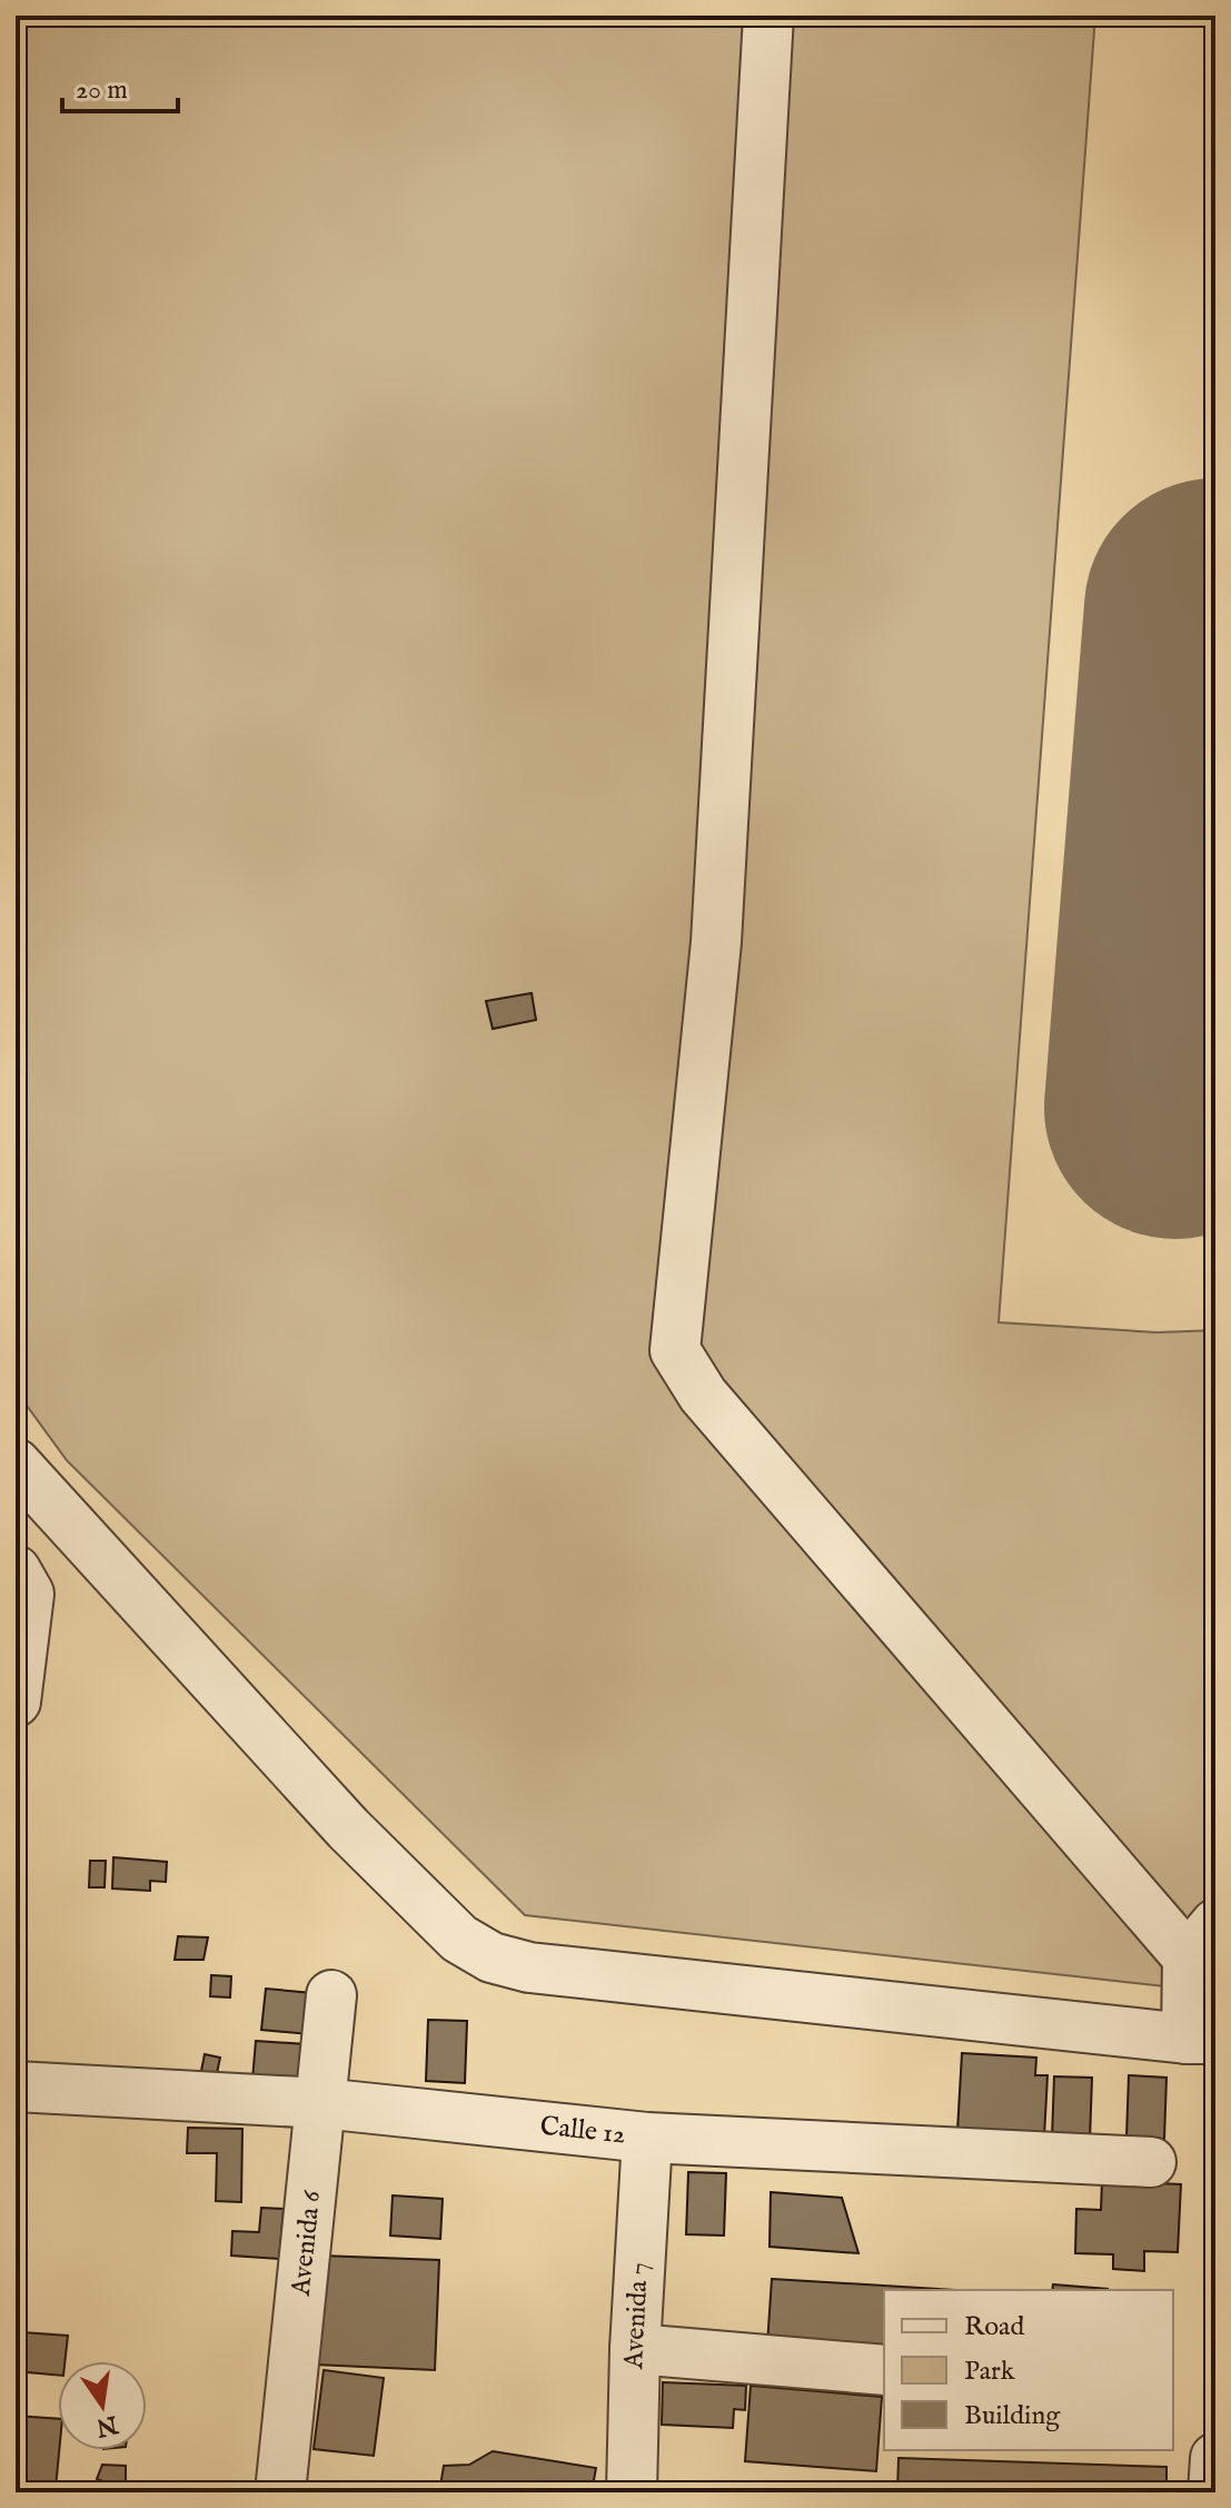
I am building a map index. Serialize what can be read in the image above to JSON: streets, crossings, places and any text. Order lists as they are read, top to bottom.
{
  "streets": {
    "street": ["Calle 12", "Avenida 6", "Avenida 7"]
  },
  "crossings": [
    ["Calle 12", "Avenida 6"],
    ["Calle 12", "Avenida 7"]
  ],
  "legend": ["Road", "Park", "Building"],
  "scale_bar": "20 m",
  "north": "bottom"
}
